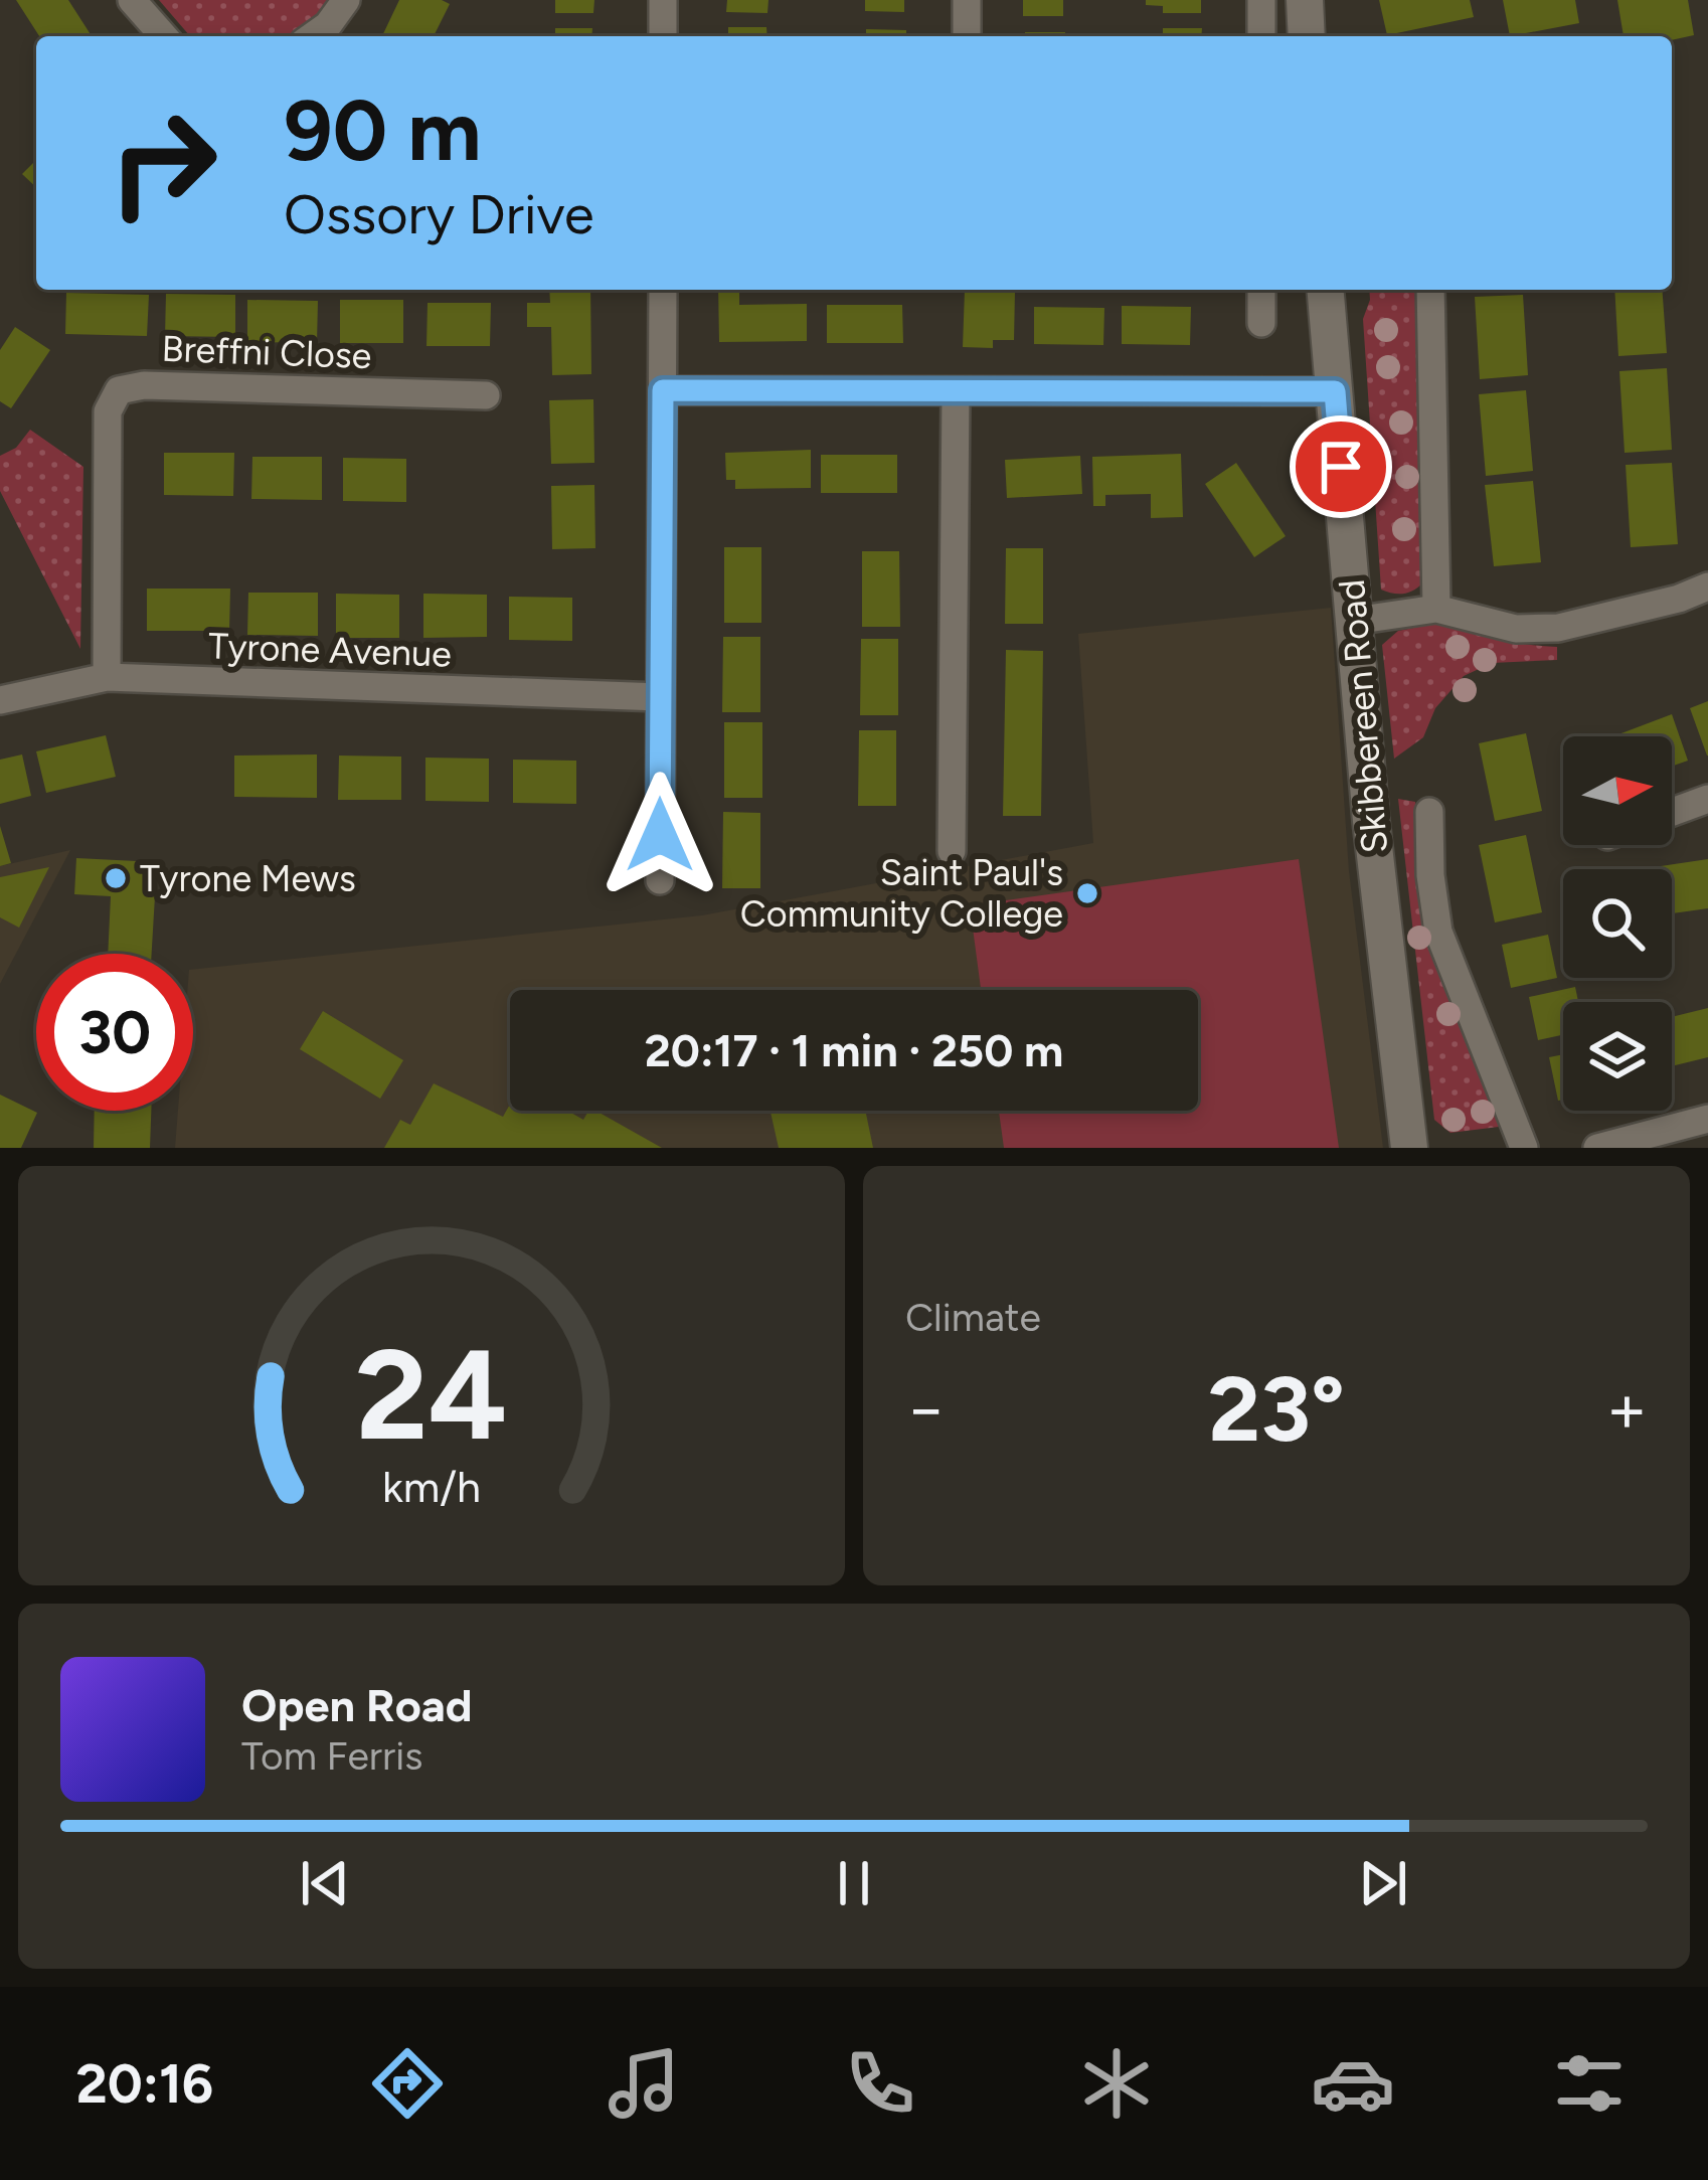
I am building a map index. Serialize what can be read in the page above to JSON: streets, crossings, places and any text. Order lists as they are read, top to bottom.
{
  "streets": {
    "street": ["Breffni Close", "Tyrone Avenue", "Skibbereen Road"]
  },
  "crossings": [
    ["Breffni Close", "Tyrone Avenue"]
  ],
  "places": ["Tyrone Mews", "Saint Paul's Community College"],
  "north": "right",
  "page": {
    "turn": ["90 m", "Ossory Drive"],
    "limit": "30",
    "trip": "20:17 · 1 min · 250 m",
    "tile": "Climate",
    "heat": ["−", "23°", "+"],
    "song": ["Open Road", "Tom Ferris"],
    "tabs": "20:16",
    "gauge": ["24", "km/h"]
  }
}
